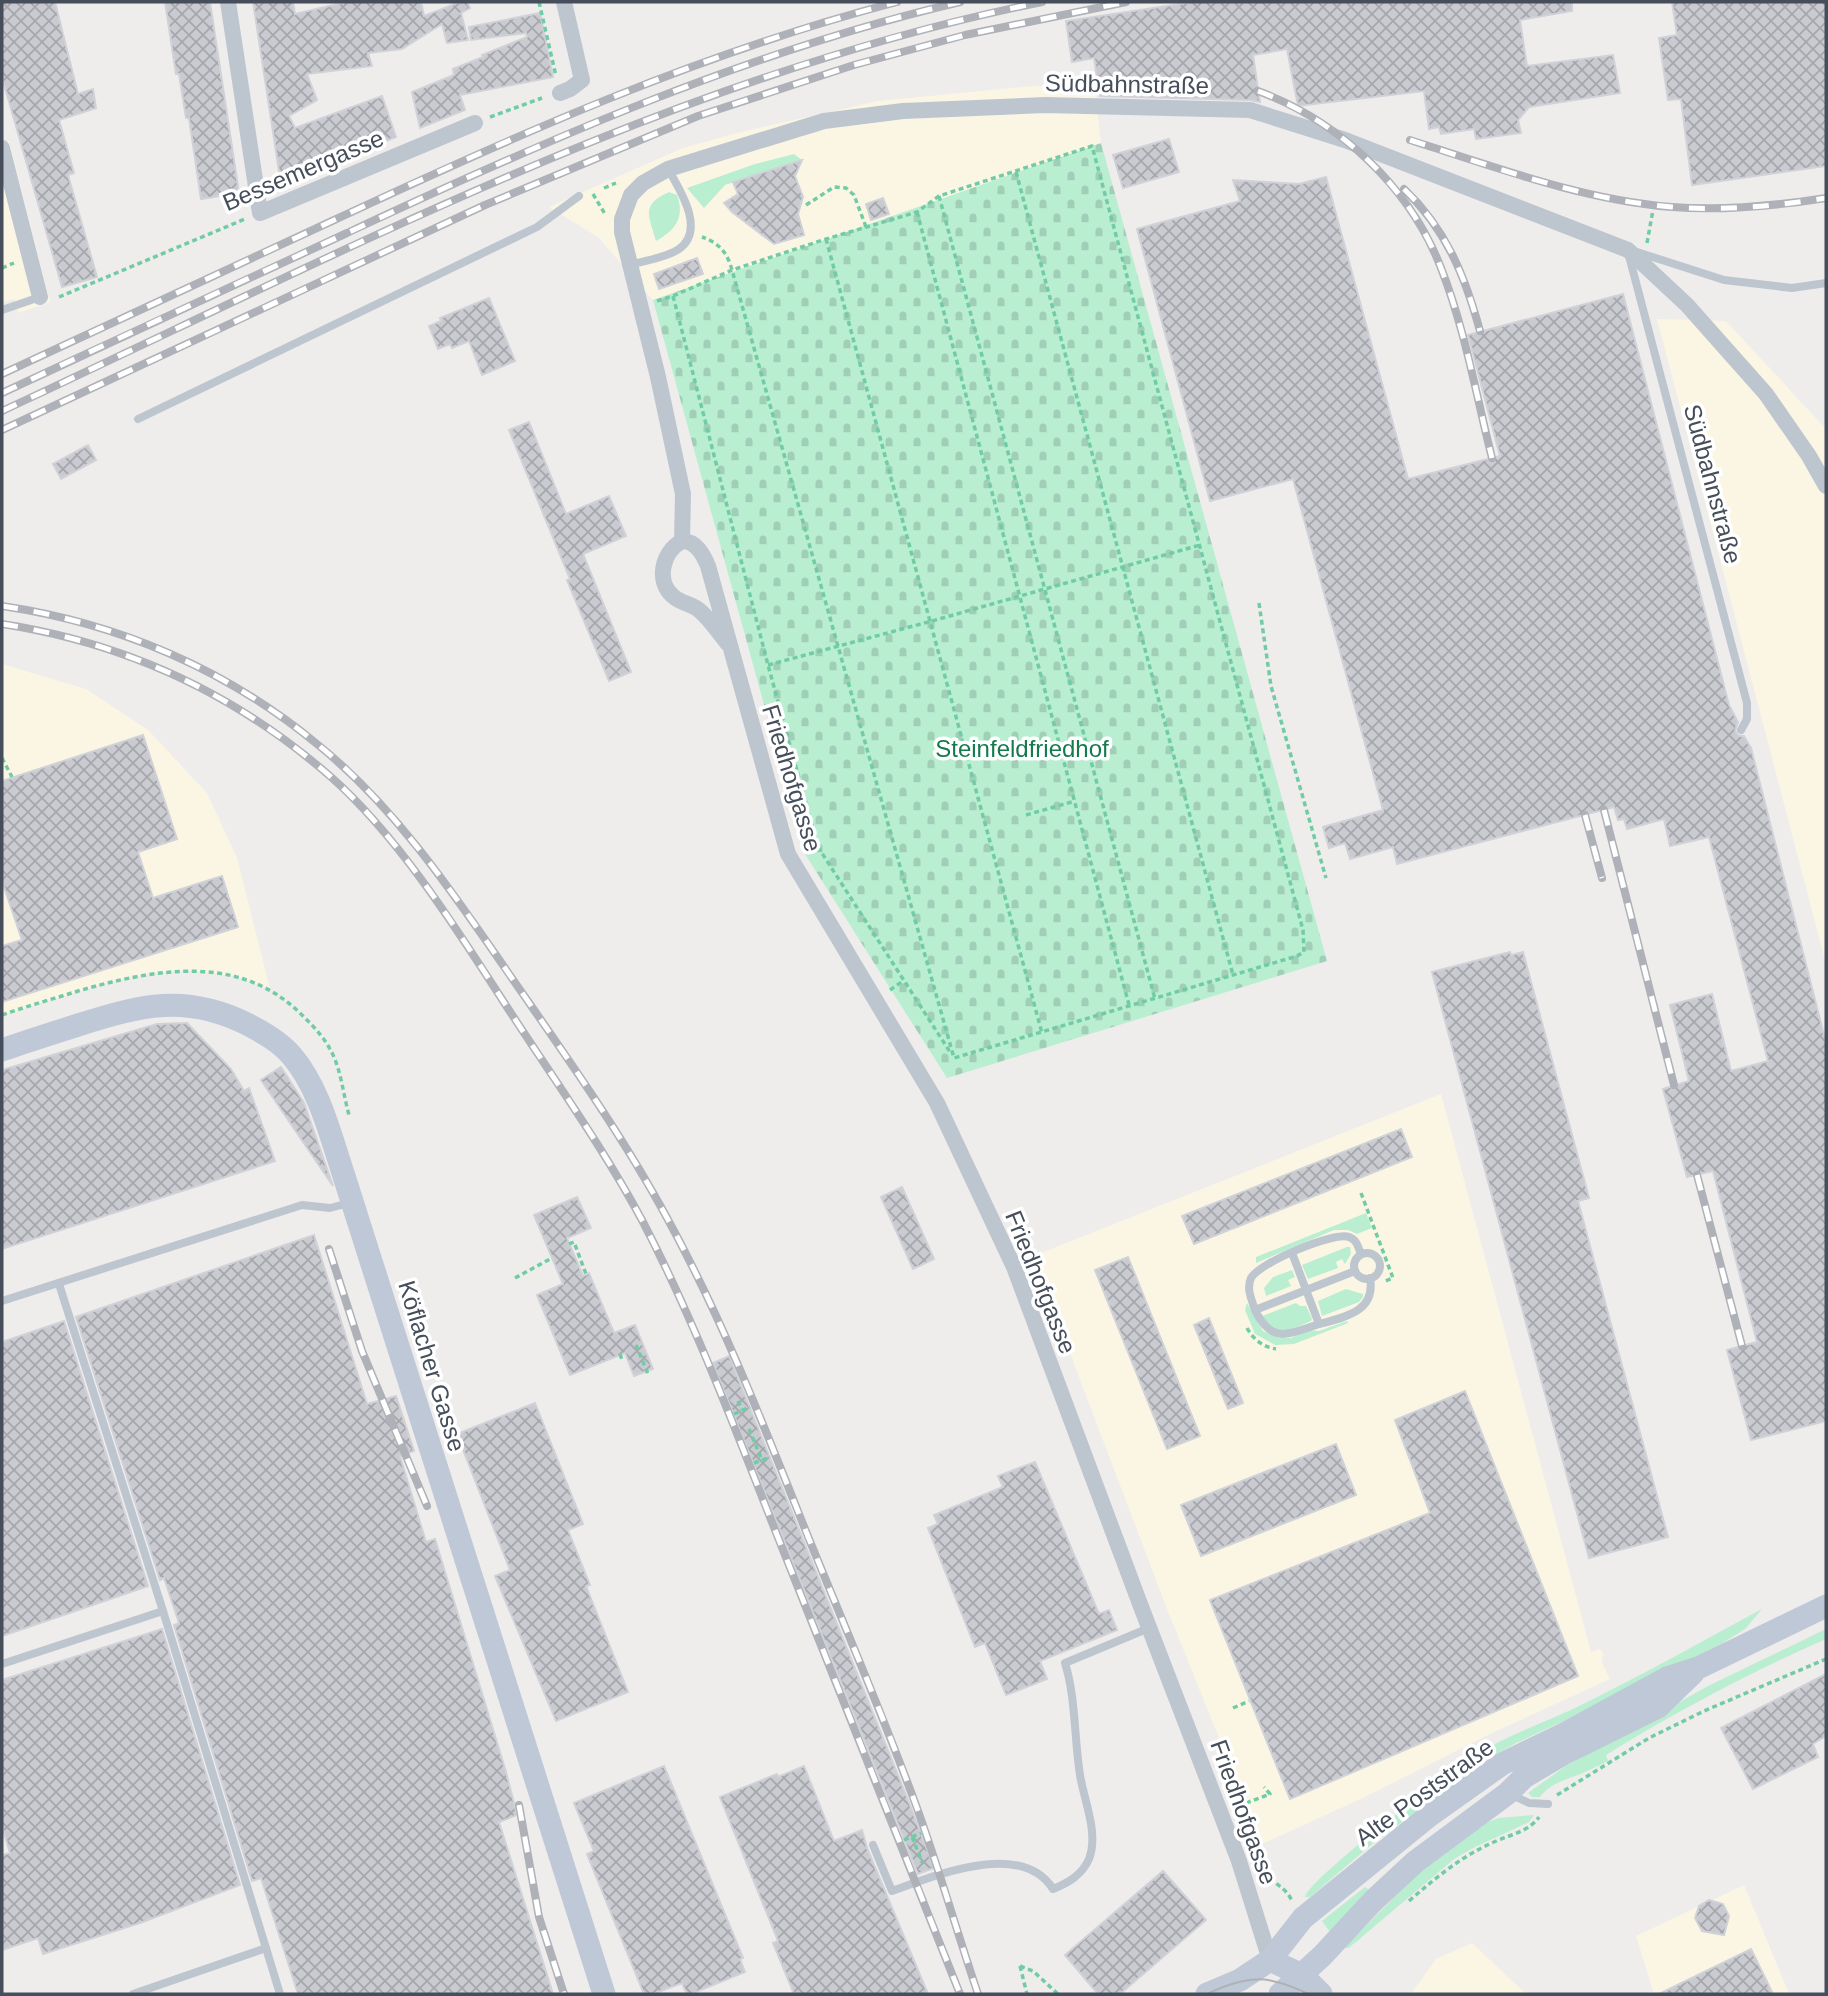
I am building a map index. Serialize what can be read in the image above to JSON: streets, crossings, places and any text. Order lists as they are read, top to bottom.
{
  "streets": {
    "main road": ["Köflacher Gasse", "Alte Poststraße"],
    "street": ["Südbahnstraße", "Bessemergasse", "Friedhofgasse"]
  },
  "crossings": [
    ["Friedhofgasse", "Alte Poststraße"]
  ],
  "parks": ["Steinfeldfriedhof"]
}
